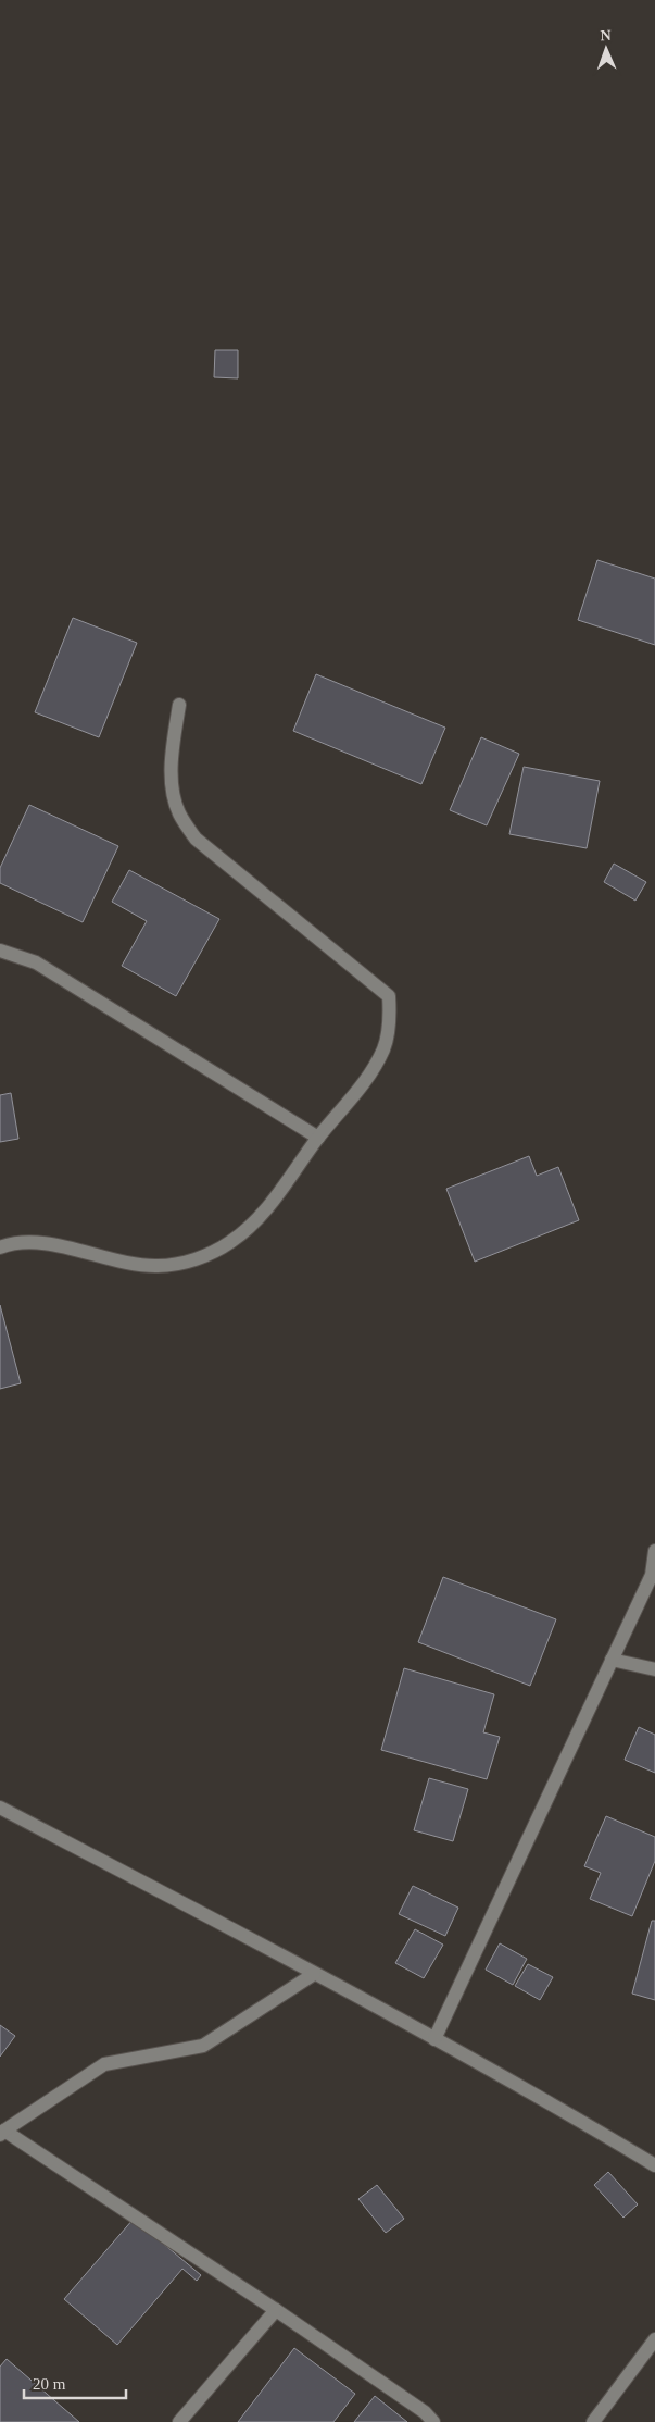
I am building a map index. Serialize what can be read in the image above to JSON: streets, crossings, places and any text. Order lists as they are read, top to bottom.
{
  "scale_bar": "20 m",
  "north": "top"
}
